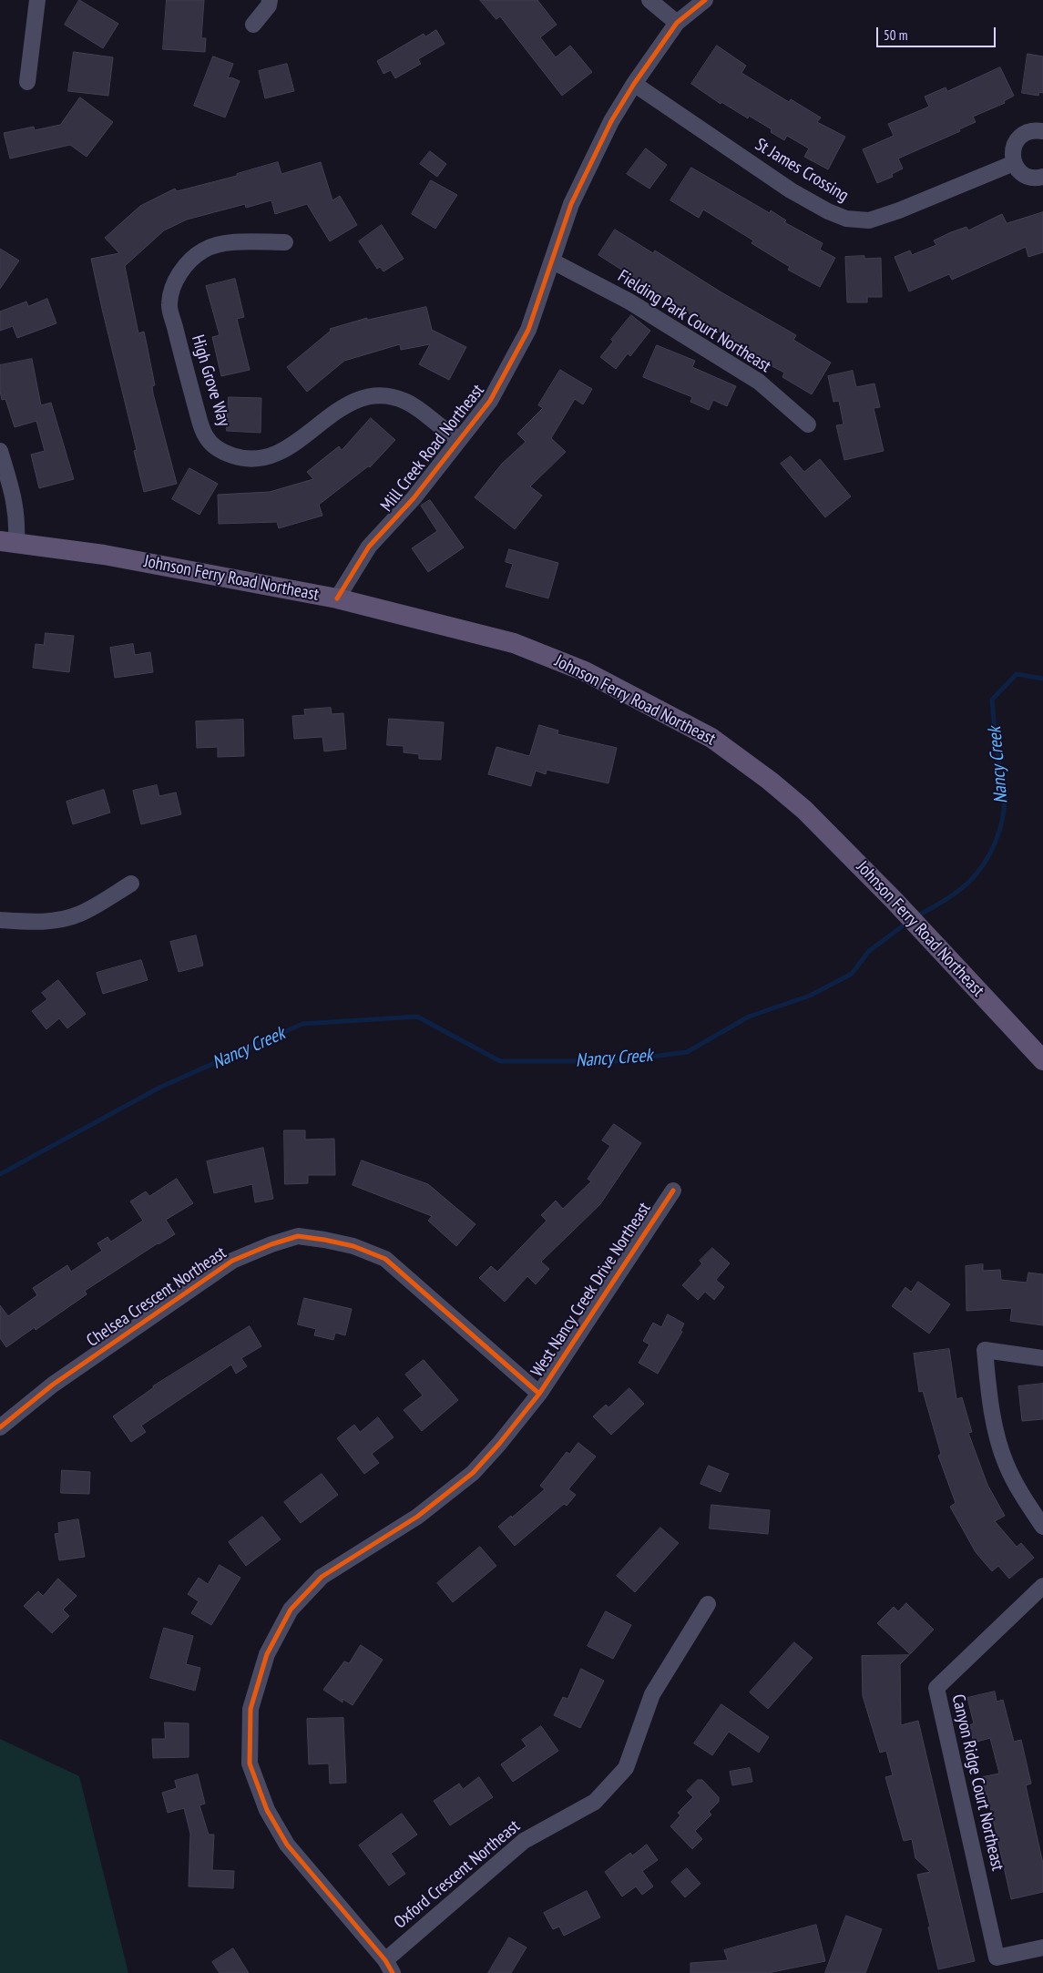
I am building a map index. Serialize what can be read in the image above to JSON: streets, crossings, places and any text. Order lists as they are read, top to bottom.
{
  "streets": {
    "main road": ["Johnson Ferry Road Northeast"],
    "street": [
      "St James Crossing",
      "Fielding Park Court Northeast",
      "High Grove Way",
      "Mill Creek Road Northeast",
      "West Nancy Creek Drive Northeast",
      "Chelsea Crescent Northeast",
      "Canyon Ridge Court Northeast",
      "Oxford Crescent Northeast"
    ]
  },
  "crossings": [
    ["St James Crossing", "Mill Creek Road Northeast"],
    ["Fielding Park Court Northeast", "Mill Creek Road Northeast"],
    ["High Grove Way", "Mill Creek Road Northeast"],
    ["Mill Creek Road Northeast", "Johnson Ferry Road Northeast"],
    ["West Nancy Creek Drive Northeast", "Chelsea Crescent Northeast"],
    ["West Nancy Creek Drive Northeast", "Oxford Crescent Northeast"]
  ],
  "water": ["Nancy Creek"],
  "scale_bar": "50 m"
}
